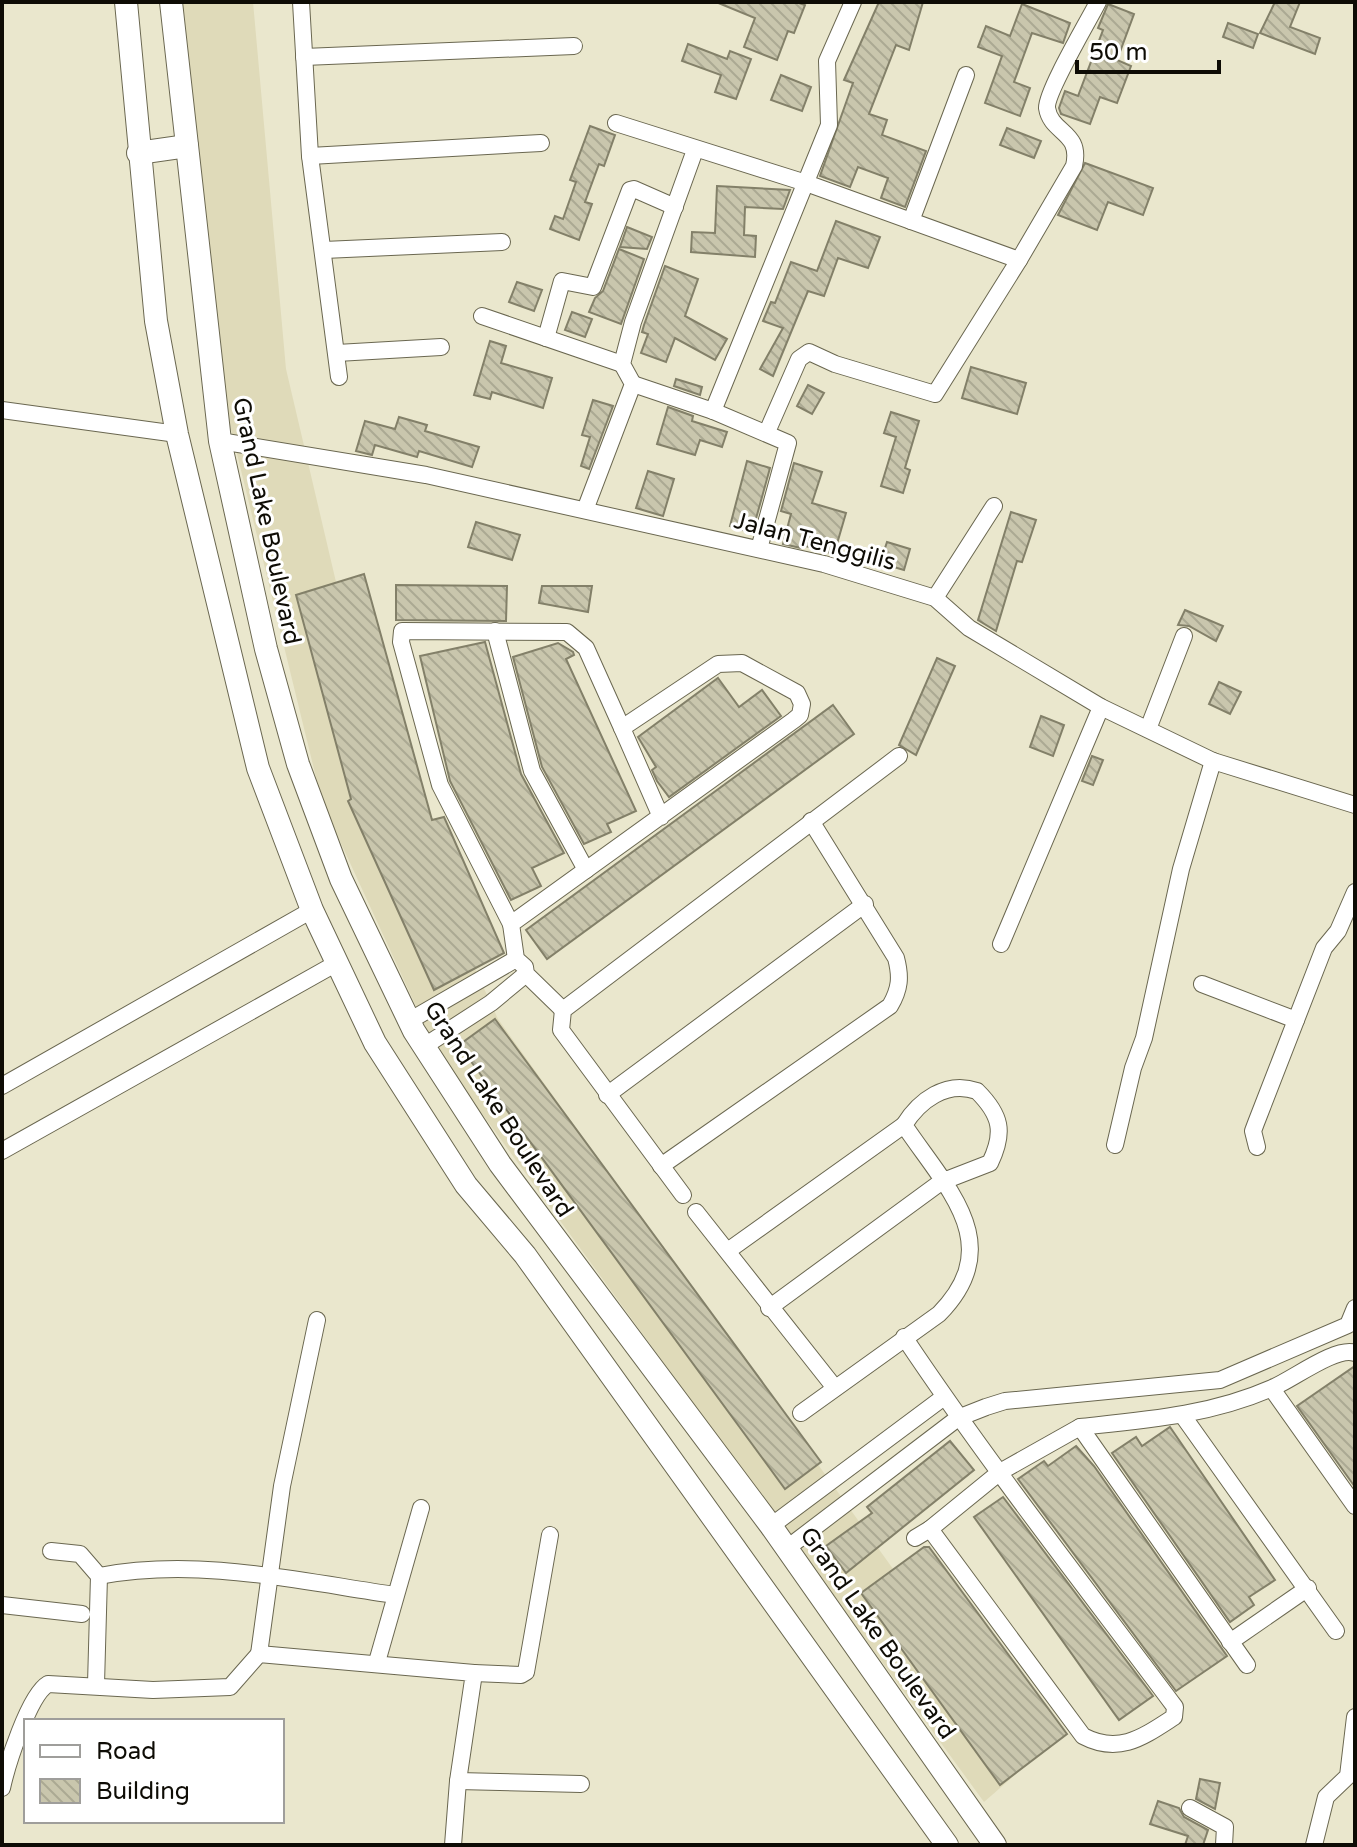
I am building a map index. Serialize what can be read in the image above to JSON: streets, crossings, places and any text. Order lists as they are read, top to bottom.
{
  "streets": {
    "street": ["Grand Lake Boulevard", "Jalan Tenggilis"]
  },
  "crossings": [
    ["Grand Lake Boulevard", "Jalan Tenggilis"]
  ],
  "legend": ["Road", "Building"],
  "scale_bar": "50 m"
}
